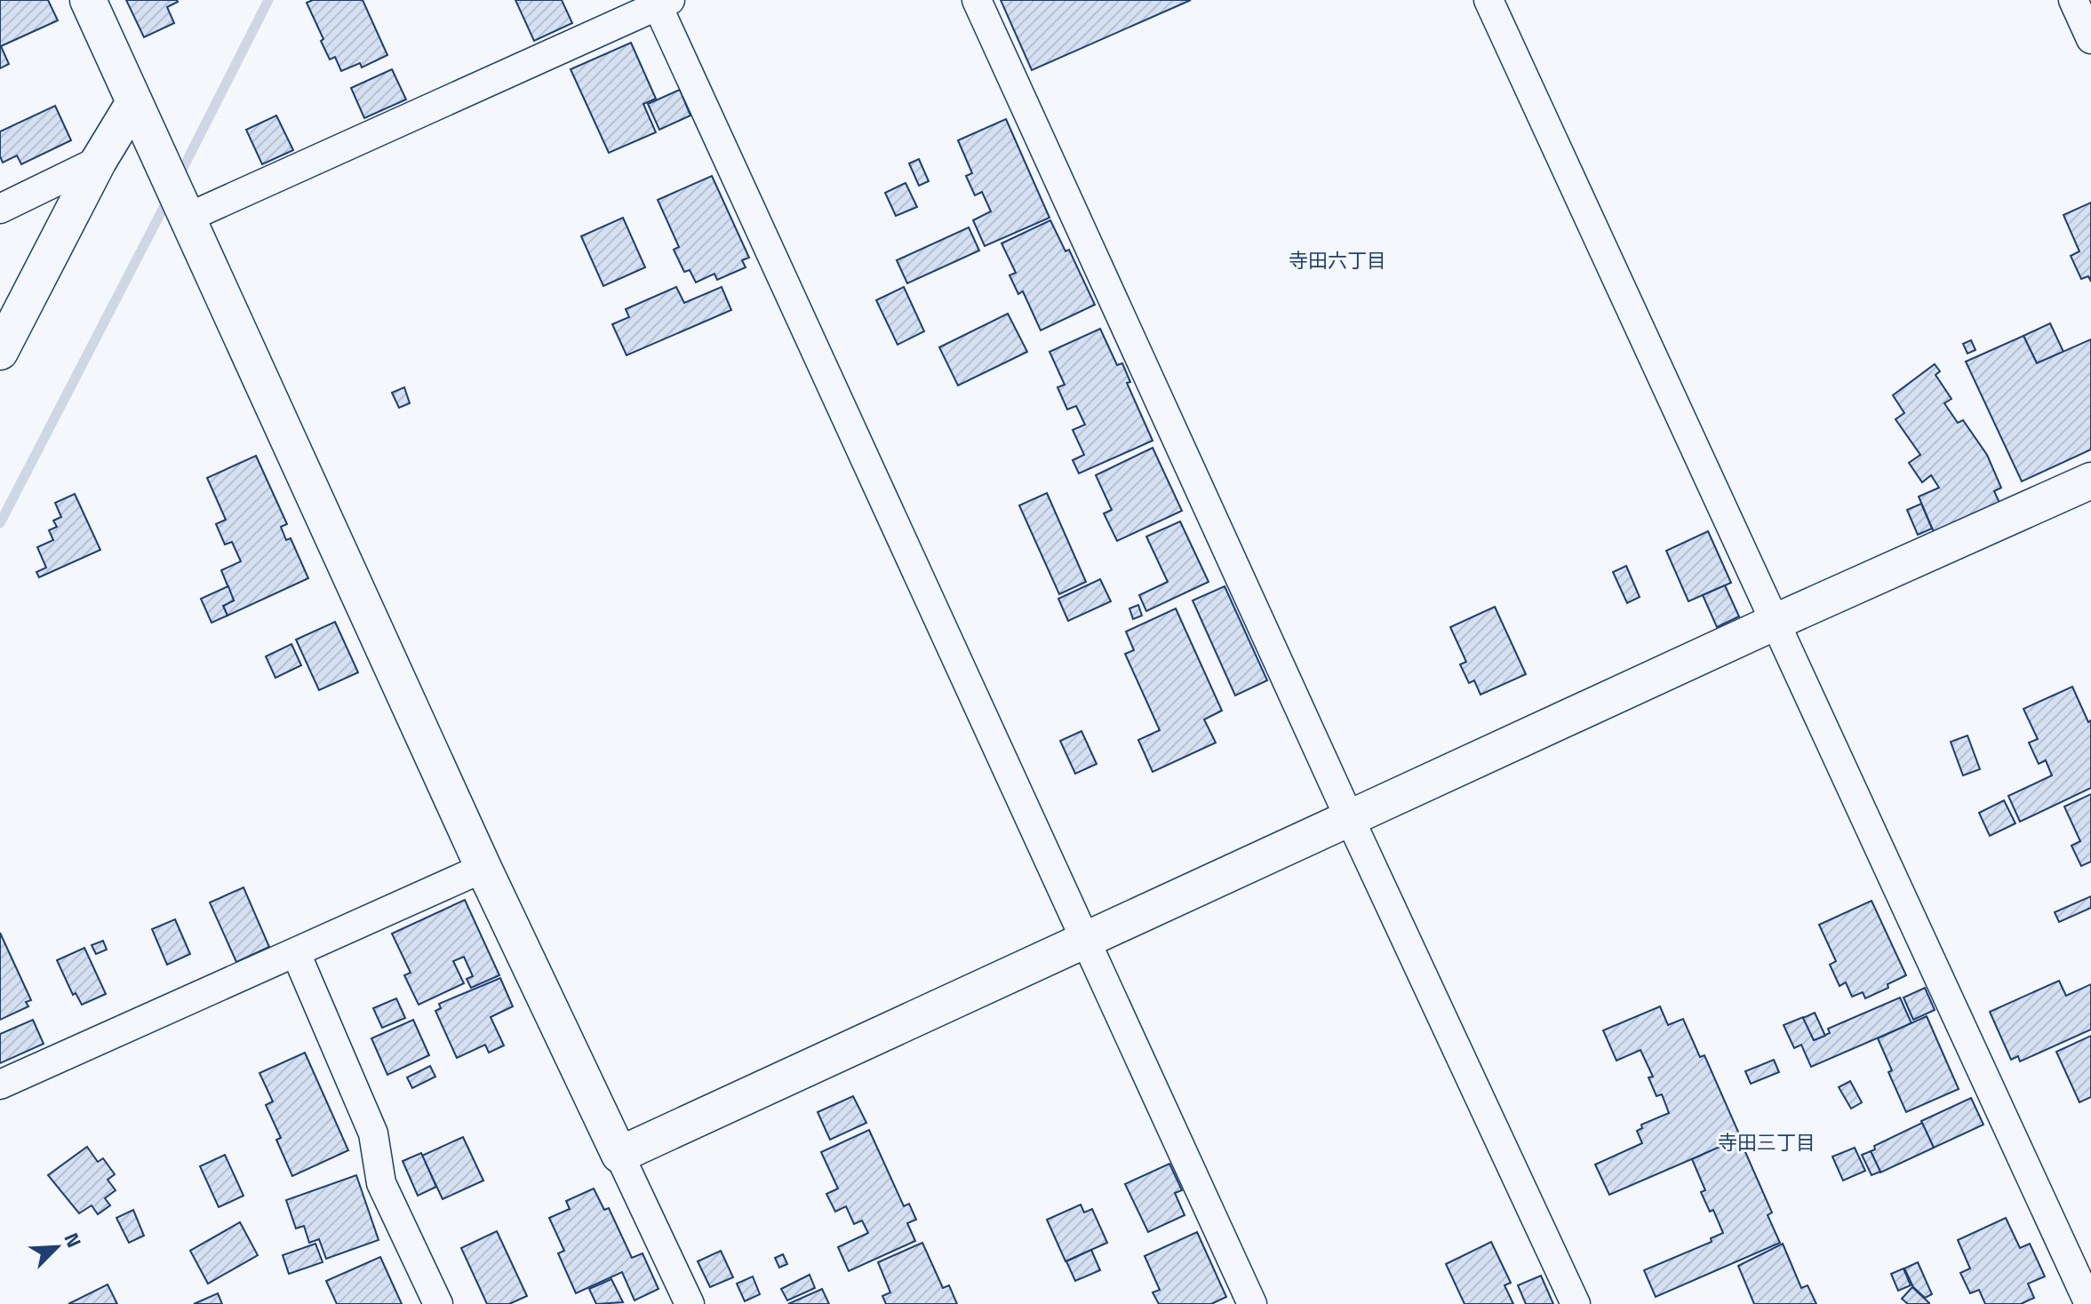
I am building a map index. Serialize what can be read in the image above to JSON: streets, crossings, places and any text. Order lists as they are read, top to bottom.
{
  "districts": ["寺田六丁目", "寺田三丁目"],
  "north": "top right"
}
